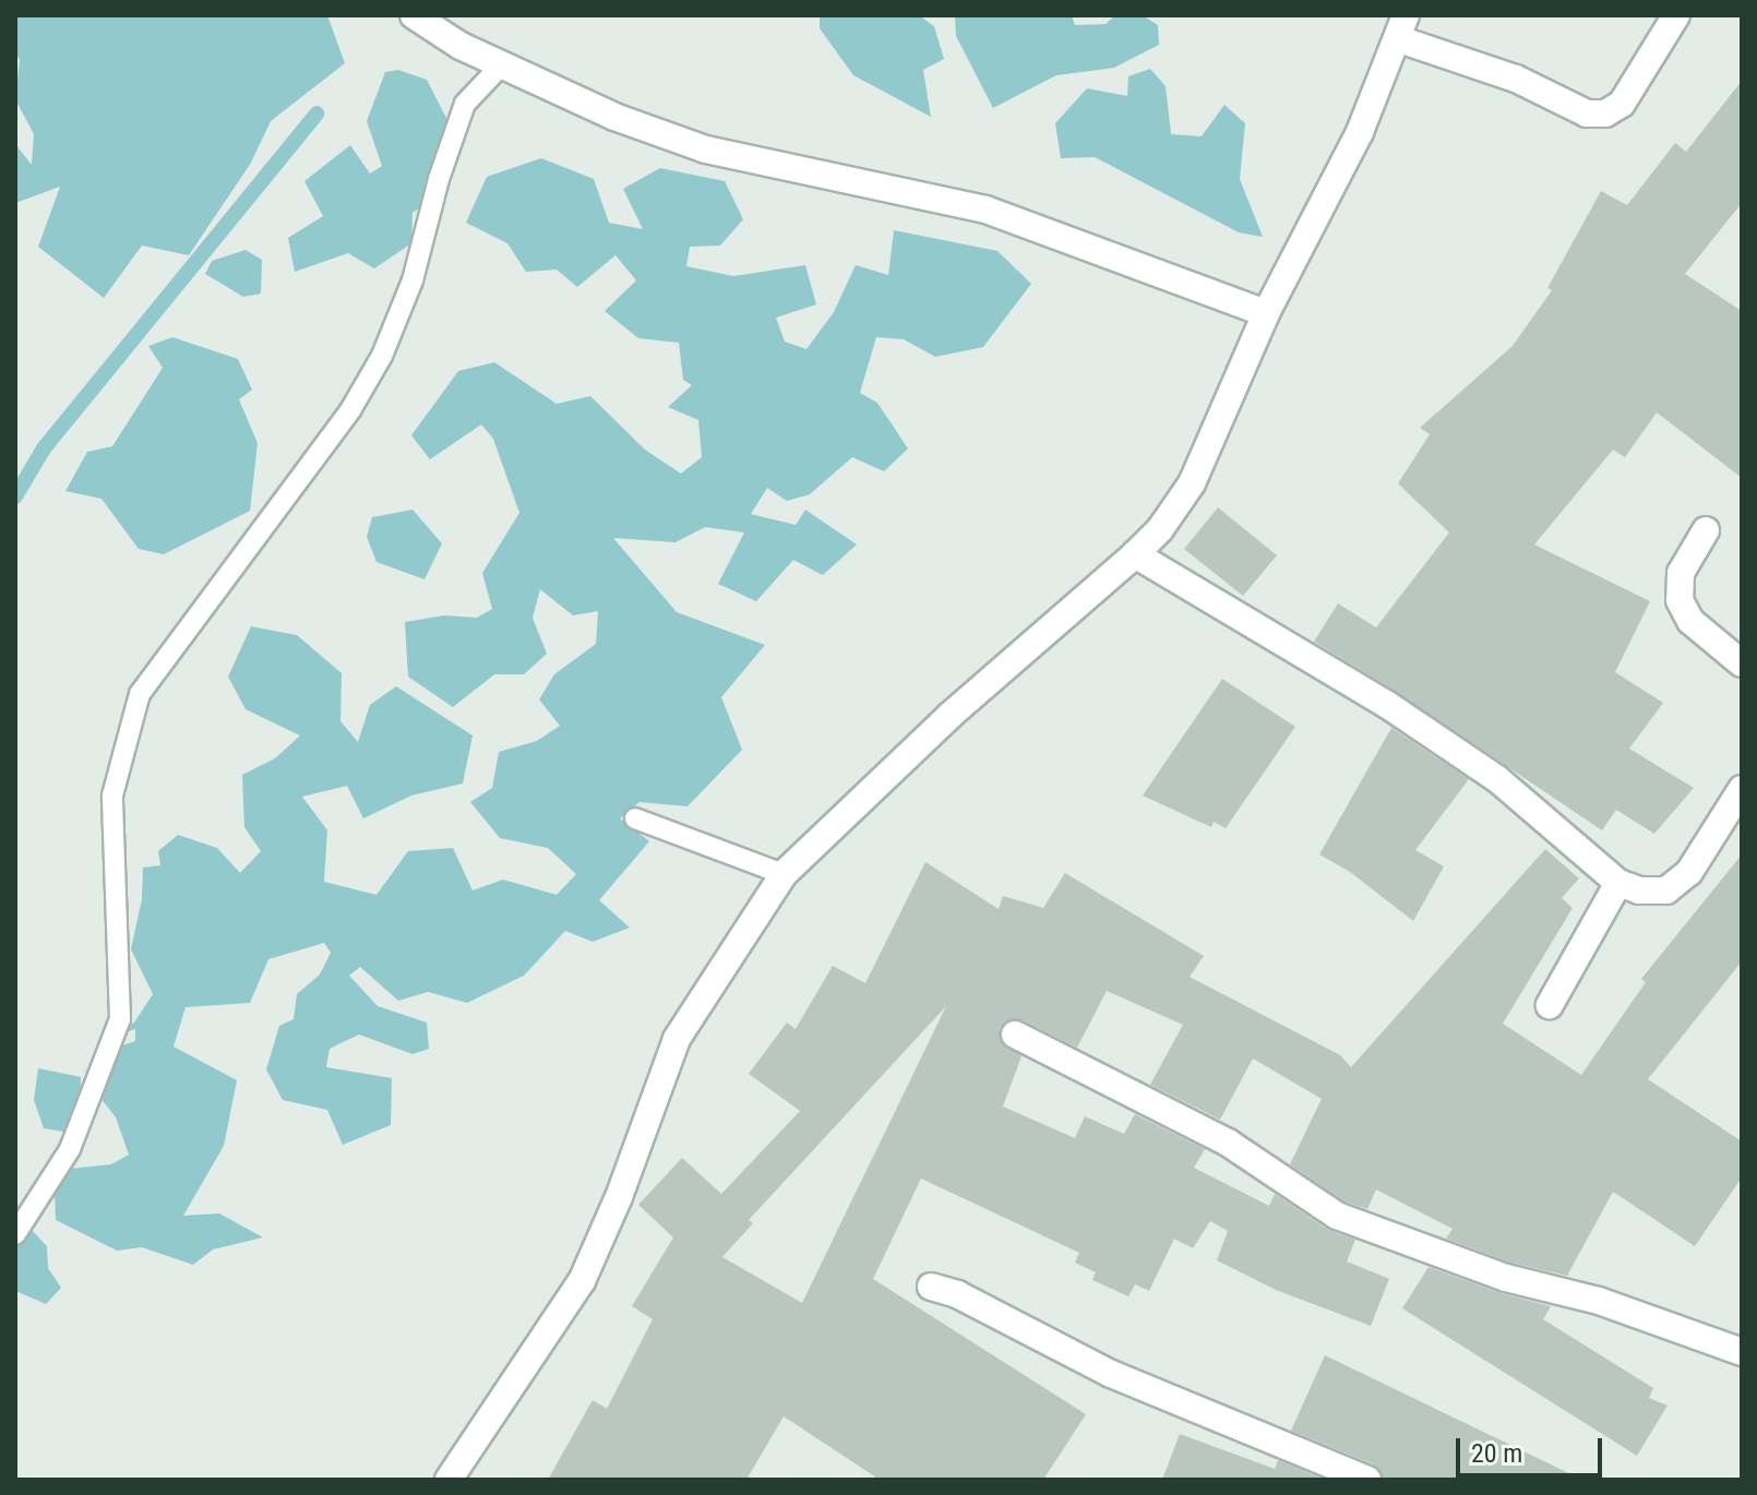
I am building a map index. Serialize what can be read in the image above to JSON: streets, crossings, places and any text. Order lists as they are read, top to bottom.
{
  "scale_bar": "20 m"
}
